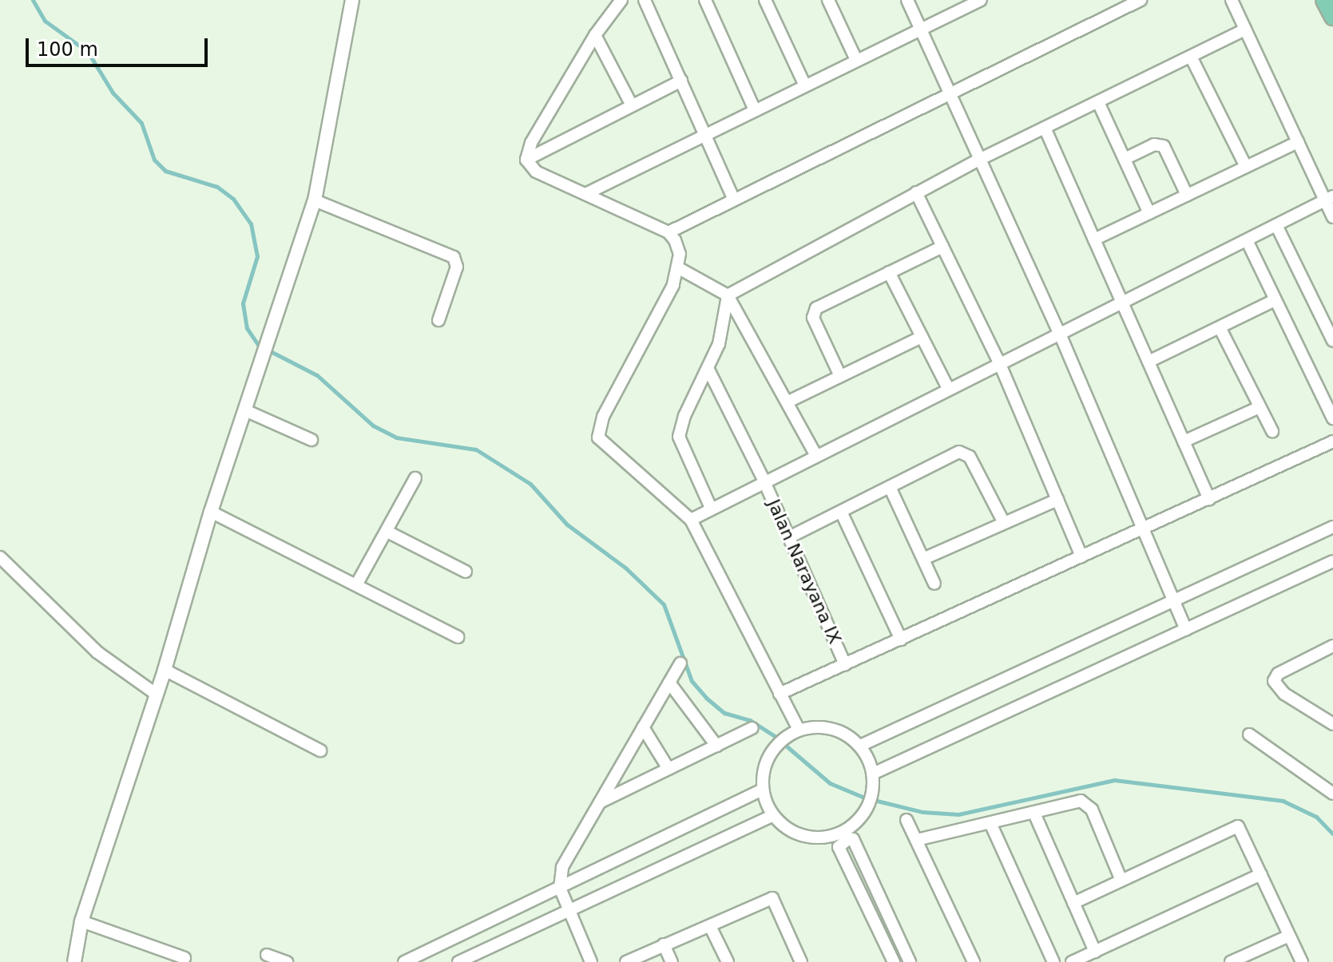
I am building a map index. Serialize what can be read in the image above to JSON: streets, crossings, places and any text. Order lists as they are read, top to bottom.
{
  "streets": {
    "street": ["Jalan Narayana IX"]
  },
  "scale_bar": "100 m"
}
